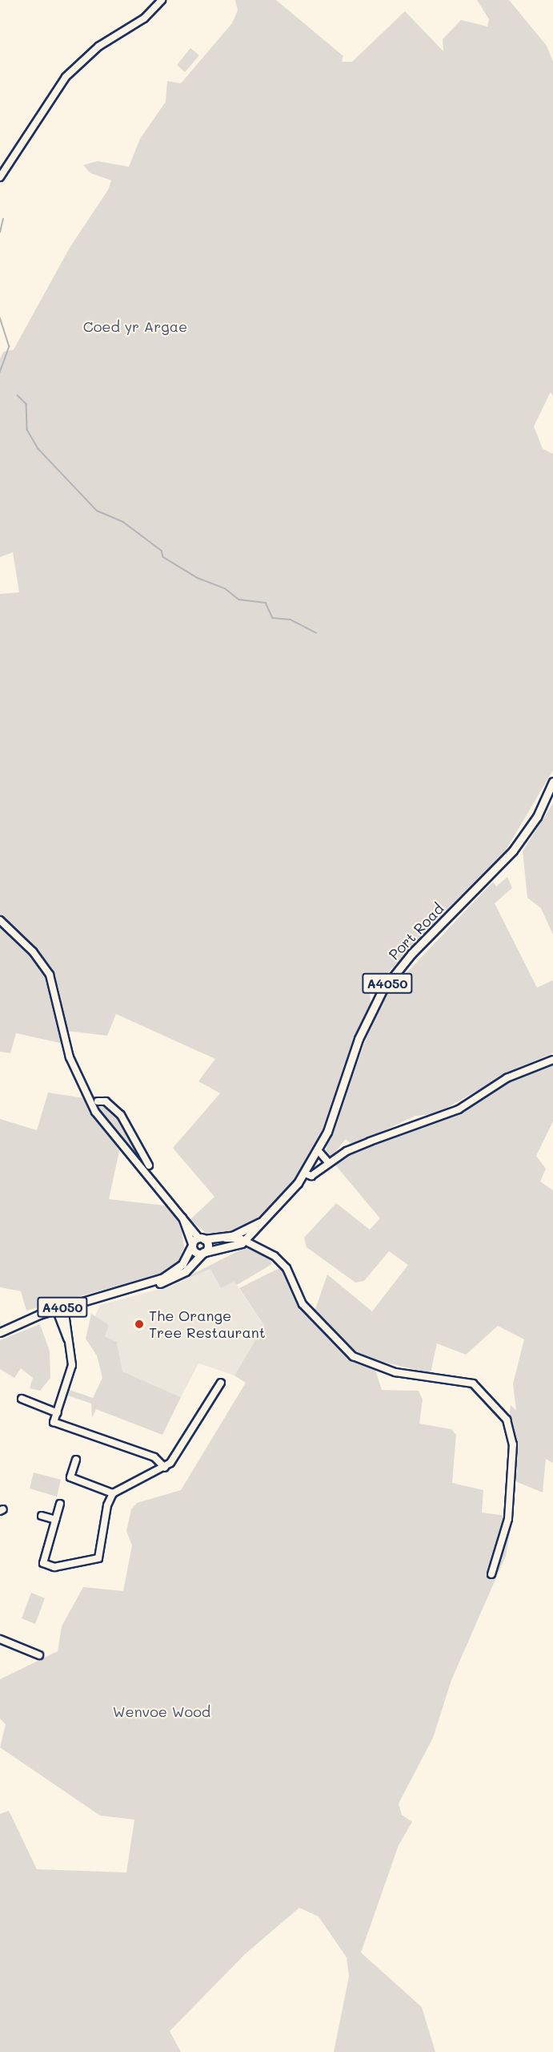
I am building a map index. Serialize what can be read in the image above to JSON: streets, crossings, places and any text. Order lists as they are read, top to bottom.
{
  "streets": {
    "main road": ["Port Road", "A4050"]
  },
  "crossings": [
    ["Port Road", "A4050"]
  ],
  "parks": ["Coed yr Argae", "Wenvoe Wood"],
  "places": ["The Orange Tree Restaurant"]
}
